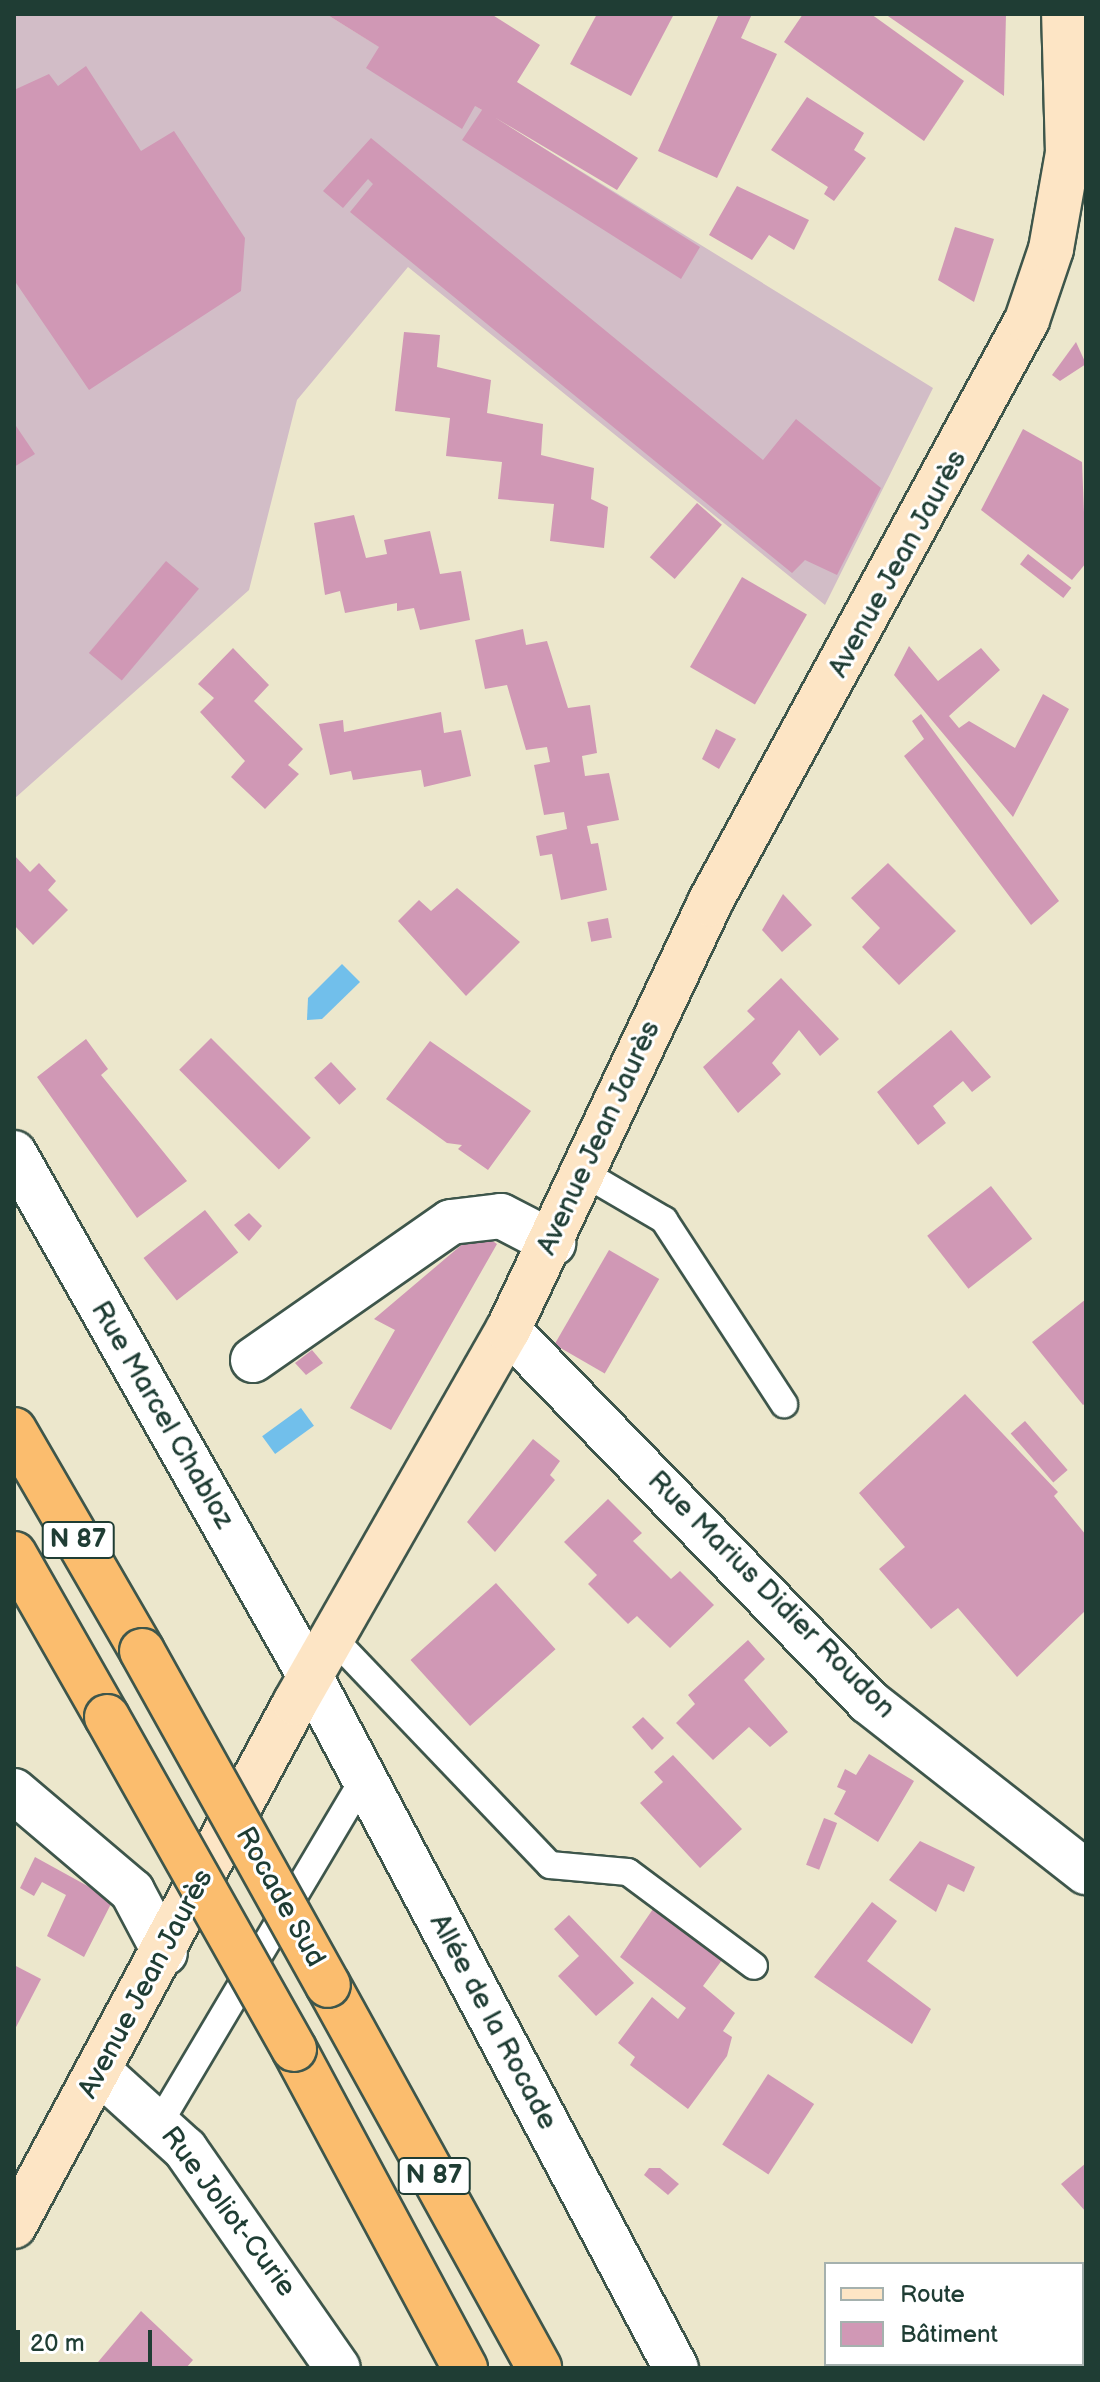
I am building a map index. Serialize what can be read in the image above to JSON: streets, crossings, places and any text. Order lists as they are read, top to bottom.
{
  "streets": {
    "highway": ["N 87", "Rocade Sud"],
    "main road": ["Avenue Jean Jaurès"],
    "street": [
      "Rue Marcel Chabloz",
      "Rue Marius Didier Roudon",
      "Allée de la Rocade",
      "Rue Joliot-Curie"
    ]
  },
  "crossings": [
    ["Avenue Jean Jaurès", "Rue Marcel Chabloz"],
    ["Avenue Jean Jaurès", "Rue Marius Didier Roudon"],
    ["Avenue Jean Jaurès", "Allée de la Rocade"],
    ["Avenue Jean Jaurès", "Rue Joliot-Curie"],
    ["Rue Marcel Chabloz", "Allée de la Rocade"]
  ],
  "legend": ["Route", "Bâtiment"],
  "scale_bar": "20 m"
}
